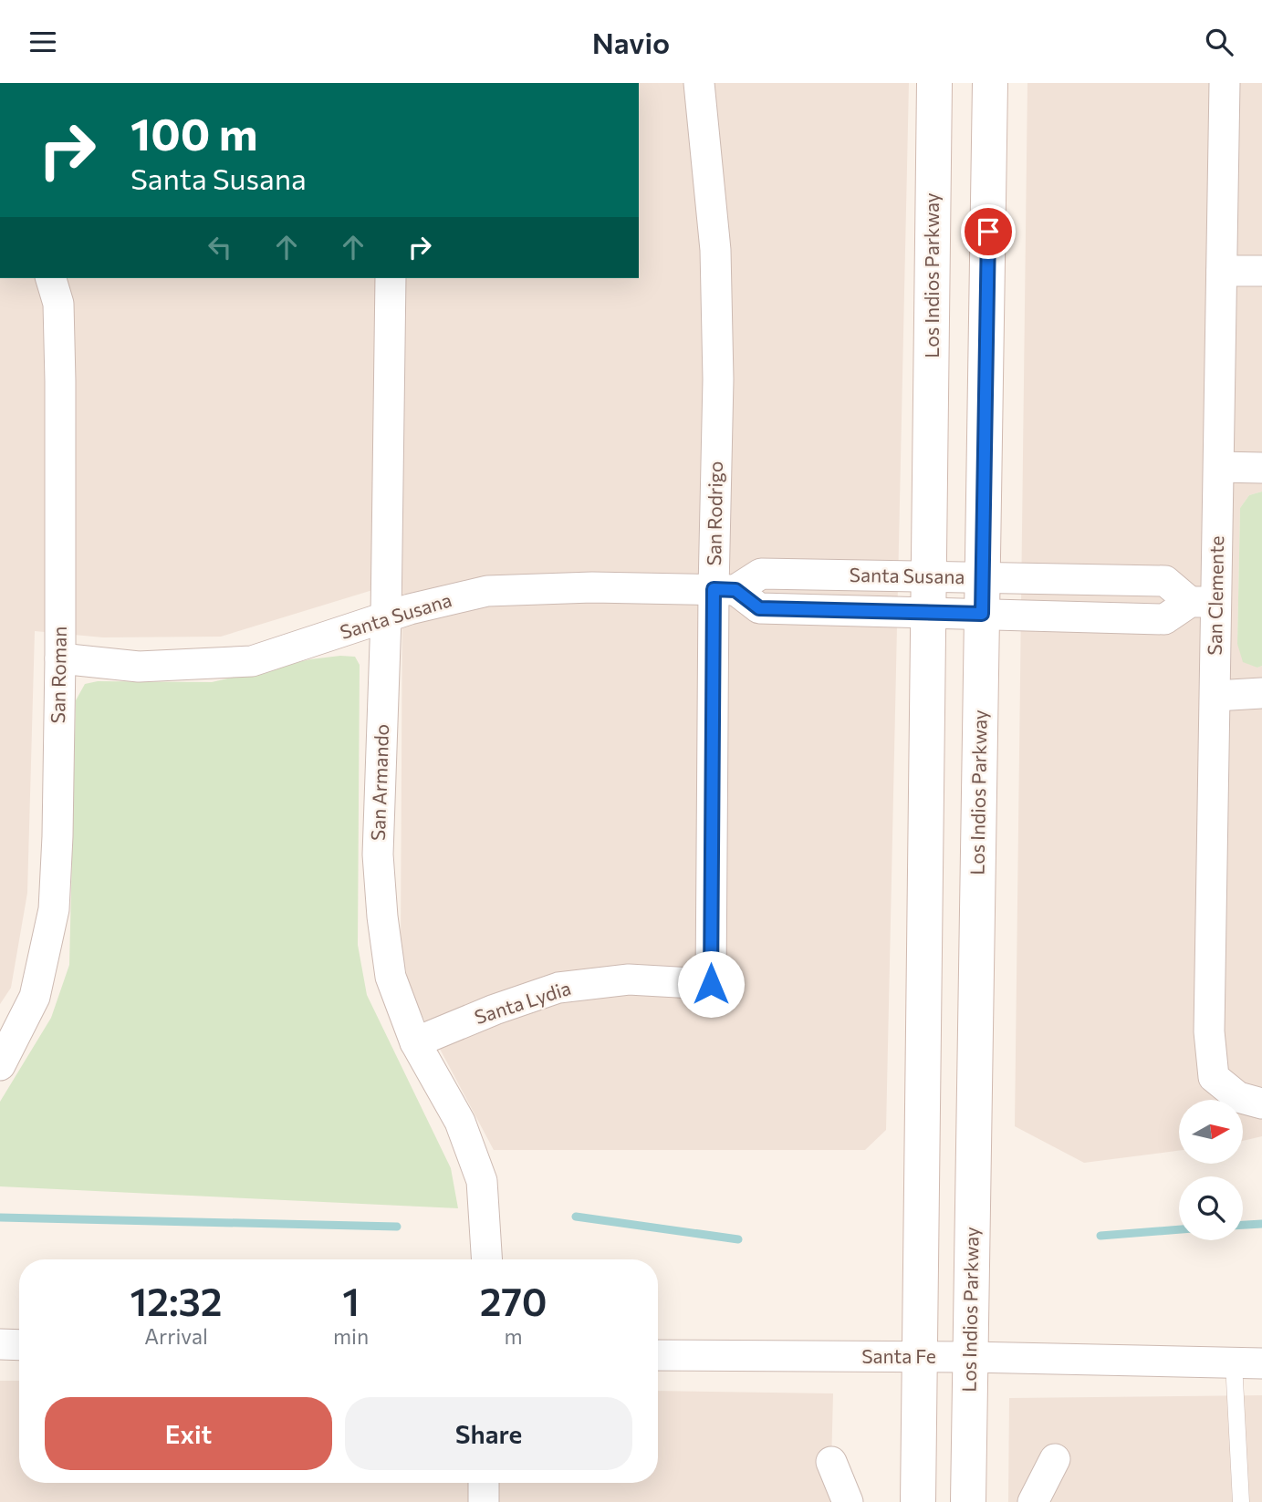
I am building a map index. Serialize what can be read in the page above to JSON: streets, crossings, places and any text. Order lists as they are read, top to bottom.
{
  "streets": {
    "street": [
      "Los Indios Parkway",
      "San Rodrigo",
      "Santa Susana",
      "San Clemente",
      "San Roman",
      "San Armando",
      "Santa Lydia",
      "Santa Fe"
    ]
  },
  "crossings": [
    ["Los Indios Parkway", "Santa Susana"],
    ["Los Indios Parkway", "Santa Fe"],
    ["San Rodrigo", "Santa Susana"],
    ["San Rodrigo", "Santa Lydia"],
    ["Santa Susana", "San Clemente"],
    ["Santa Susana", "San Roman"],
    ["Santa Susana", "San Armando"],
    ["San Armando", "Santa Lydia"]
  ],
  "north": "right",
  "page": {
    "header": "Navio",
    "turn": ["100 m", "Santa Susana"],
    "eta": [
      "12:32",
      "Arrival",
      "1",
      "min",
      "270",
      "m"
    ],
    "buttons": ["Exit", "Share"]
  }
}
